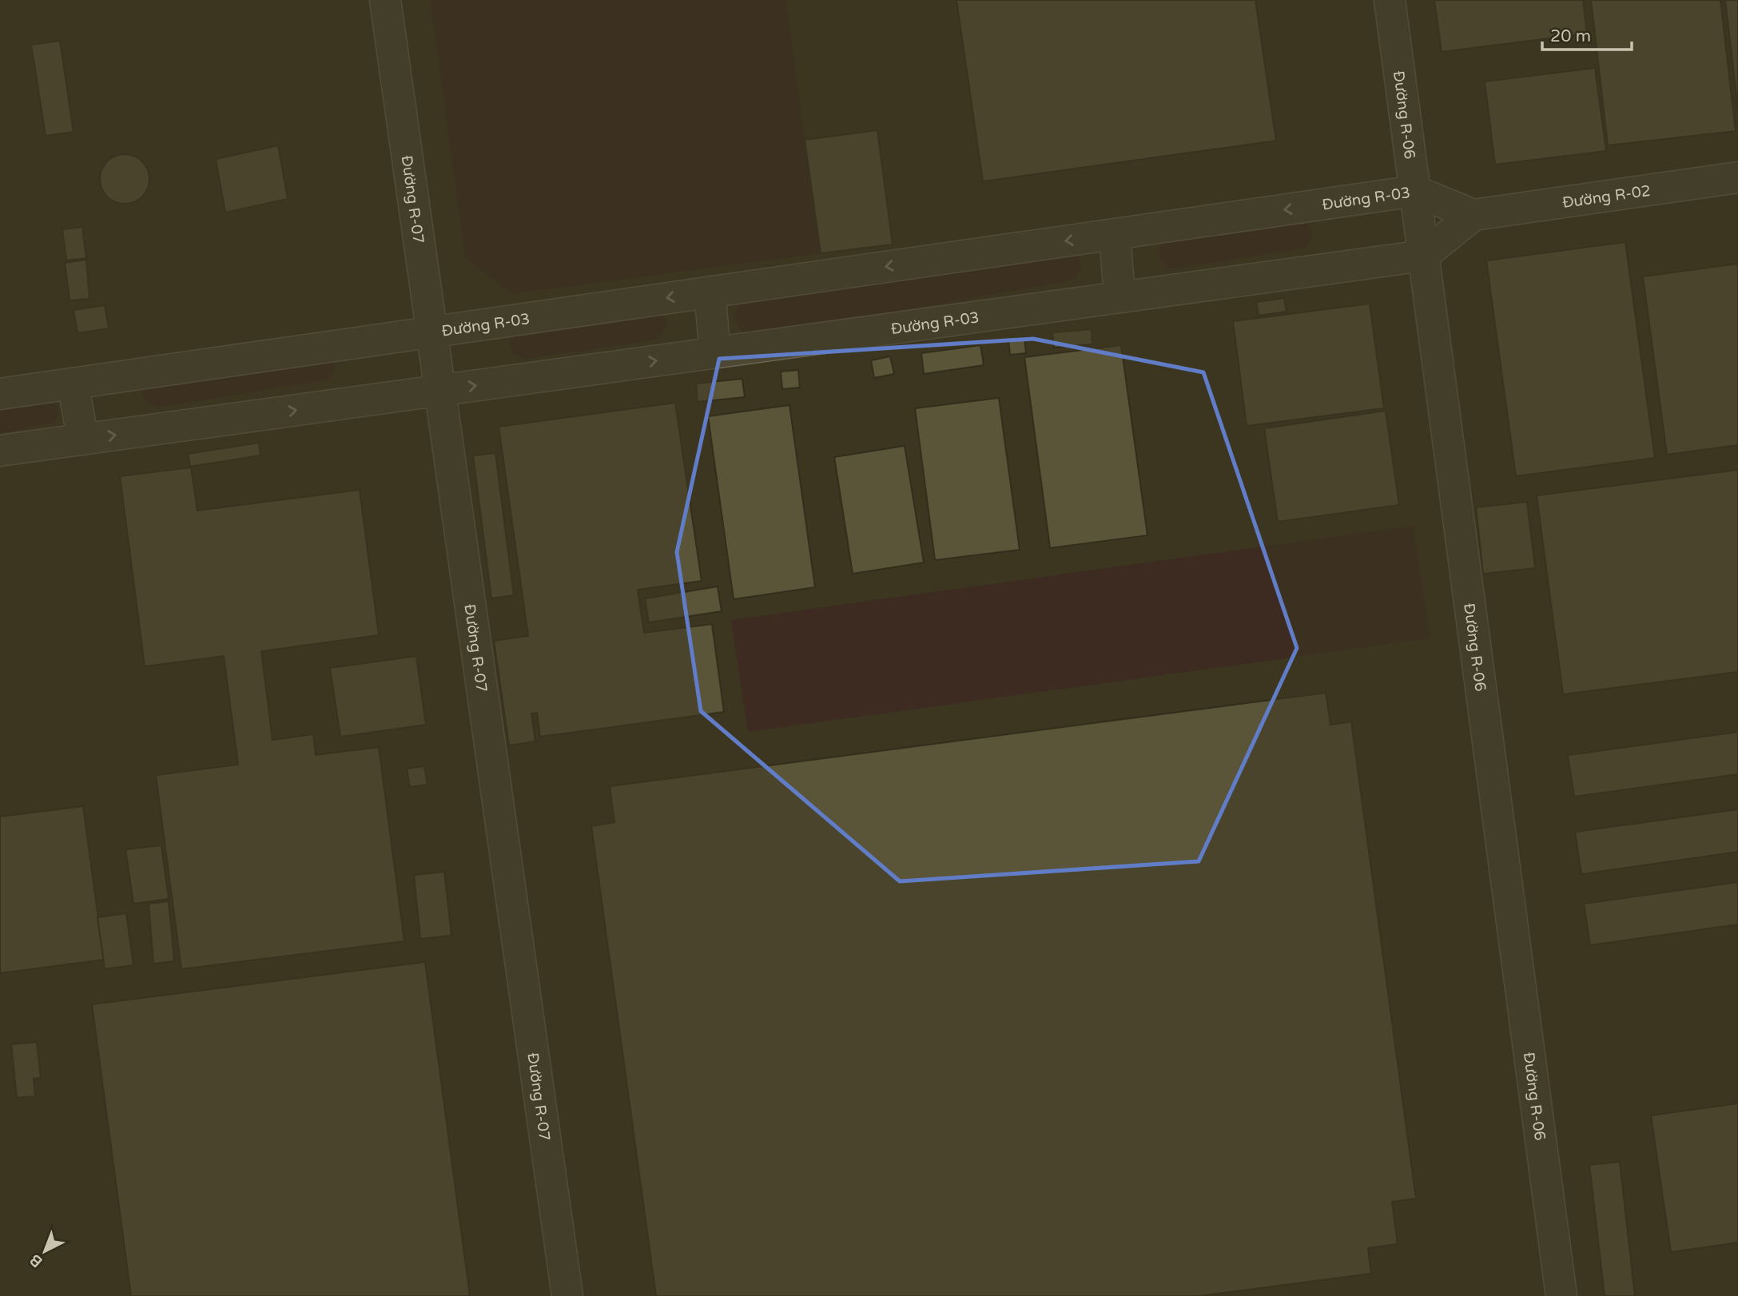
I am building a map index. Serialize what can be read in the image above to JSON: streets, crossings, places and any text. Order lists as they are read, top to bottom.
{
  "streets": {
    "lane": [
      "Đường R-06",
      "Đường R-02",
      "Đường R-03",
      "Đường R-07"
    ]
  },
  "crossings": [
    ["Đường R-06", "Đường R-03"],
    ["Đường R-02", "Đường R-03"],
    ["Đường R-03", "Đường R-07"]
  ],
  "scale_bar": "20 m",
  "north": "bottom left"
}
